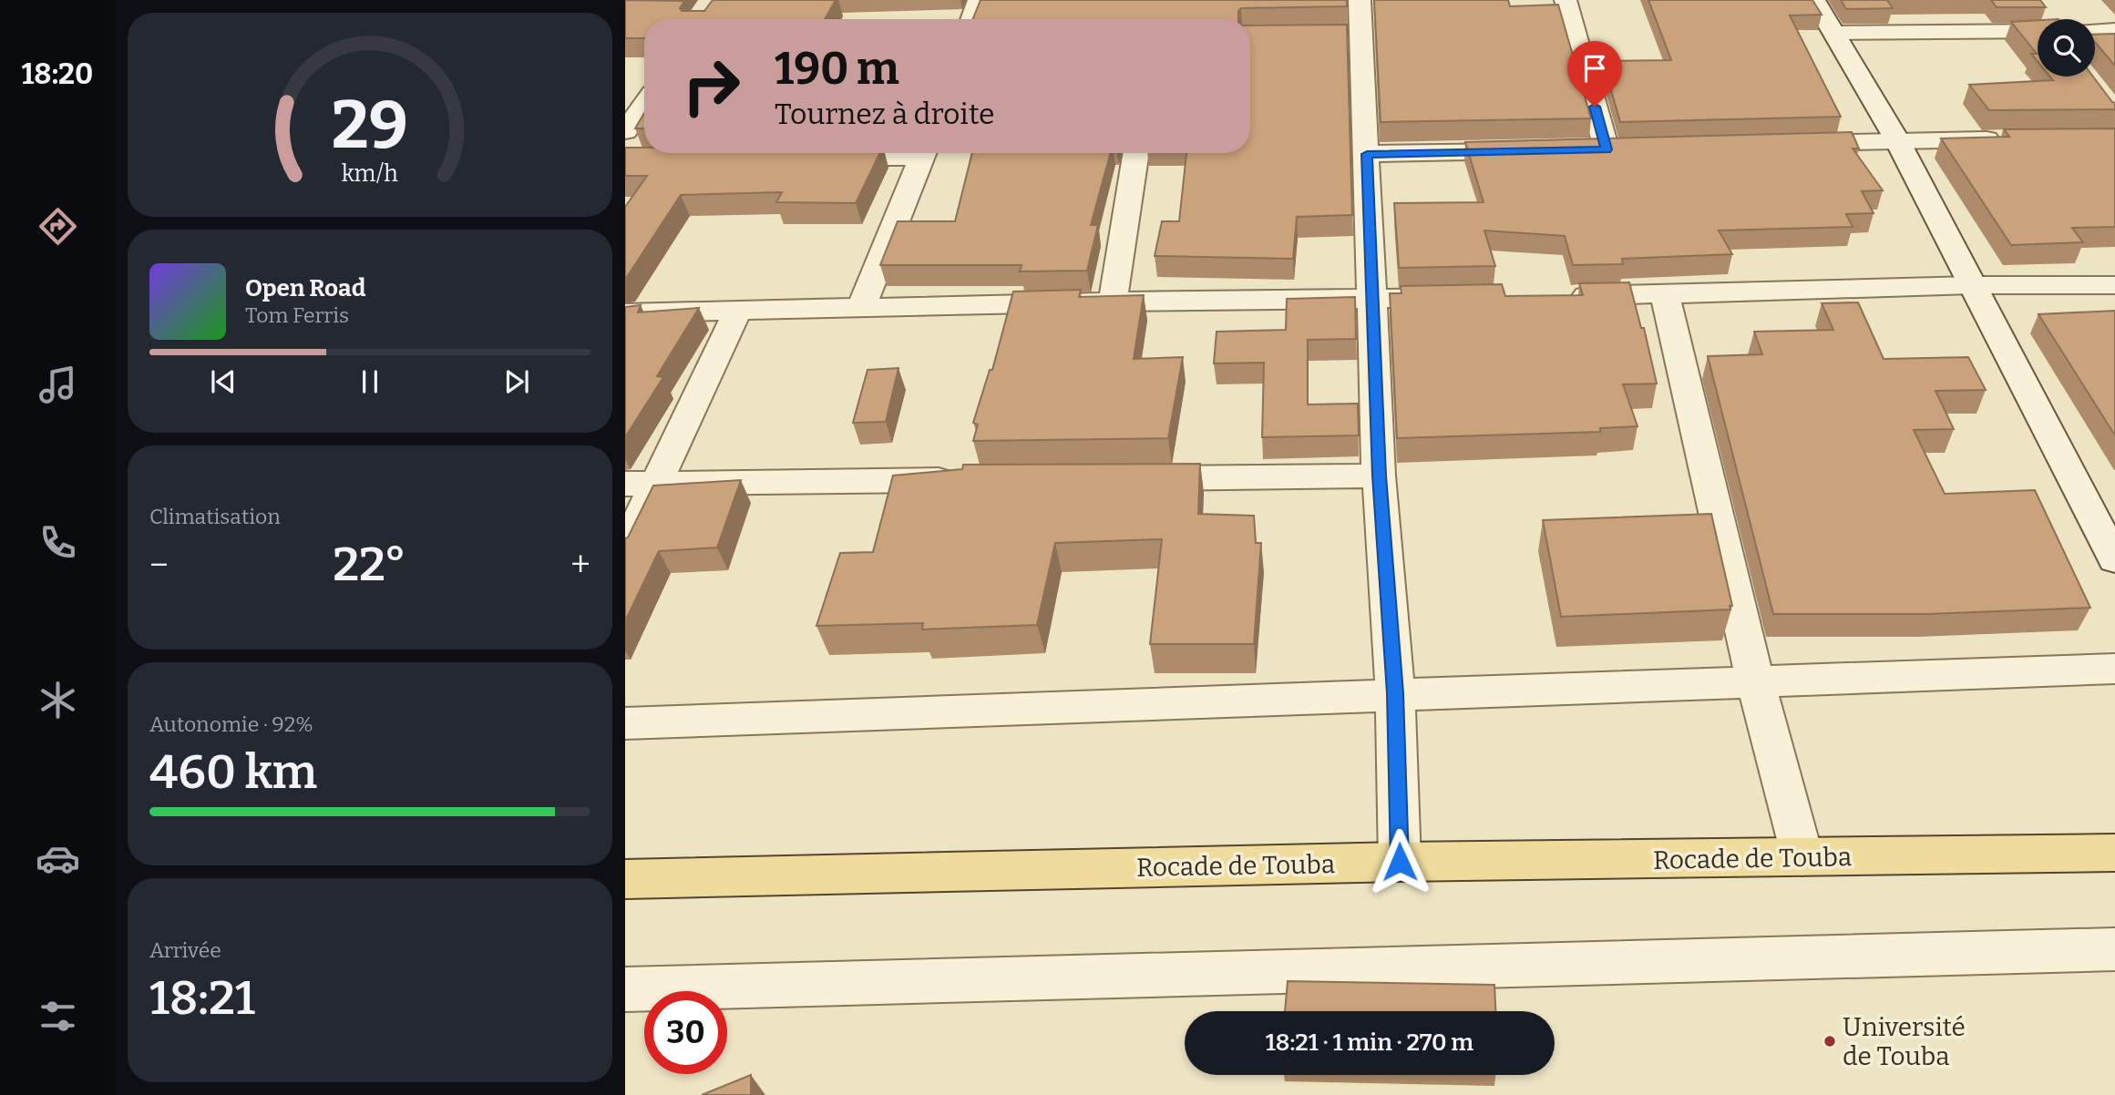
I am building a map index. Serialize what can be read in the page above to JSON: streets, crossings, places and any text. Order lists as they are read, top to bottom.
{
  "streets": {
    "main road": ["Rocade de Touba"]
  },
  "places": ["Université de Touba"],
  "page": {
    "tabs": "18:20",
    "turn": ["190 m", "Tournez à droite"],
    "song": ["Open Road", "Tom Ferris"],
    "tile": [
      "Climatisation",
      ["Autonomie · 92%", "460 km"],
      ["Arrivée", "18:21"]
    ],
    "heat": ["−", "22°", "+"],
    "limit": "30",
    "trip": "18:21 · 1 min · 270 m",
    "gauge": ["29", "km/h"]
  }
}
